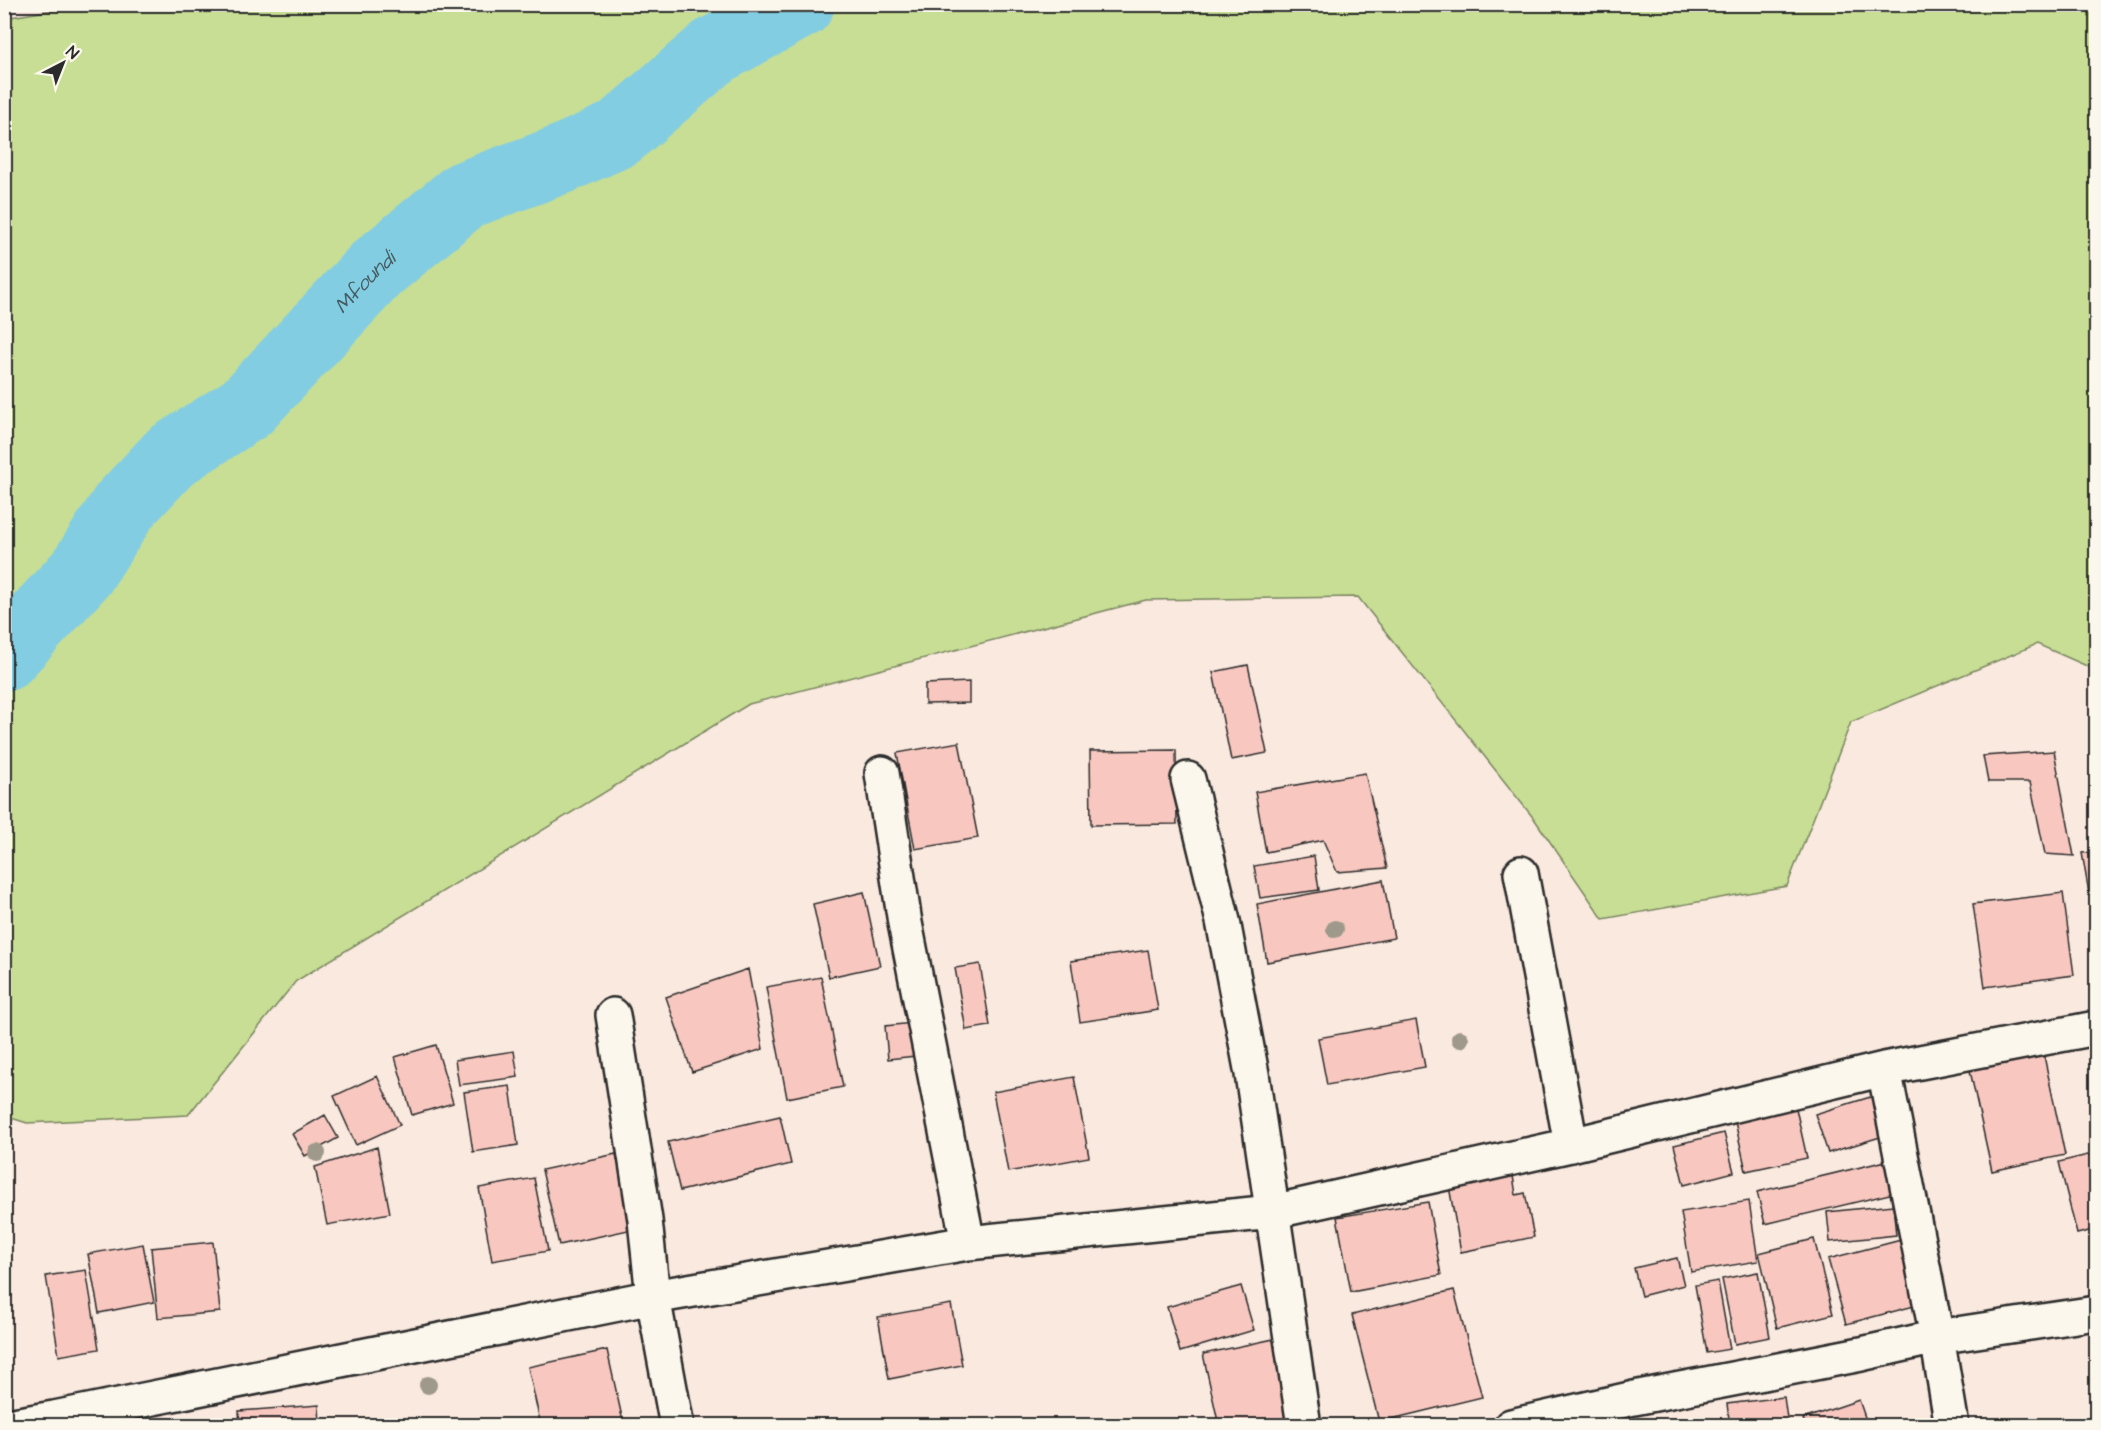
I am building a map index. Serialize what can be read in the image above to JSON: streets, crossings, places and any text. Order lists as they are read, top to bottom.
{
  "water": ["Mfoundi"],
  "north": "top right"
}
